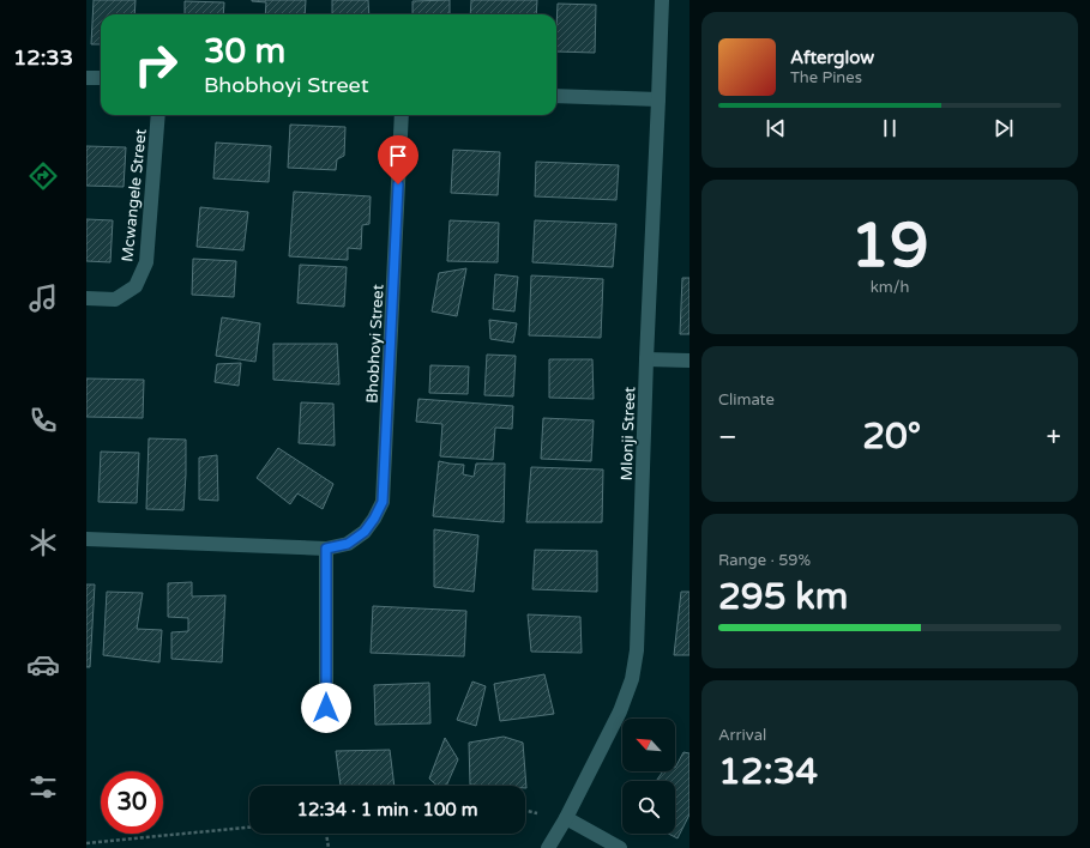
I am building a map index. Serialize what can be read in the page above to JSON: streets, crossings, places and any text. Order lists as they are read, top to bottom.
{
  "streets": {
    "street": ["Mcwangele Street", "Bhobhoyi Street", "Mlonji Street"]
  },
  "north": "top left",
  "page": {
    "tabs": "12:33",
    "turn": ["30 m", "Bhobhoyi Street"],
    "song": ["Afterglow", "The Pines"],
    "tile": [
      ["19", "km/h"],
      "Climate",
      ["Range · 59%", "295 km"],
      ["Arrival", "12:34"]
    ],
    "heat": ["−", "20°", "+"],
    "limit": "30",
    "trip": "12:34 · 1 min · 100 m"
  }
}
